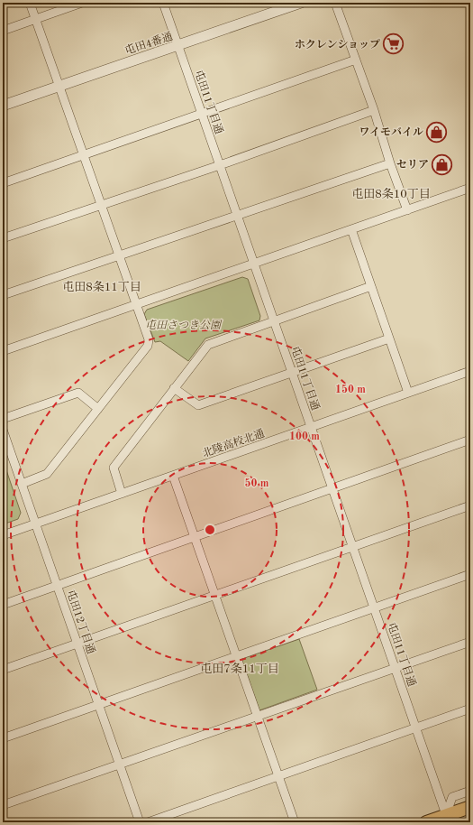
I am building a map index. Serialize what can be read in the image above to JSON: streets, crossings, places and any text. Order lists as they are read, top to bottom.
{
  "streets": {
    "street": [
      "屯田4番通",
      "屯田11丁目通",
      "北陵高校北通",
      "屯田12丁目通"
    ]
  },
  "crossings": [
    ["屯田4番通", "屯田11丁目通"],
    ["屯田11丁目通", "北陵高校北通"],
    ["北陵高校北通", "屯田12丁目通"]
  ],
  "districts": ["屯田8条10丁目", "屯田8条11丁目", "屯田7条11丁目"],
  "parks": ["屯田さつき公園"],
  "places": {
    "supermarket": ["ホクレンショップ"],
    "shop": ["ワイモバイル", "セリア"]
  },
  "rings": ["150 m", "100 m", "50 m"]
}
